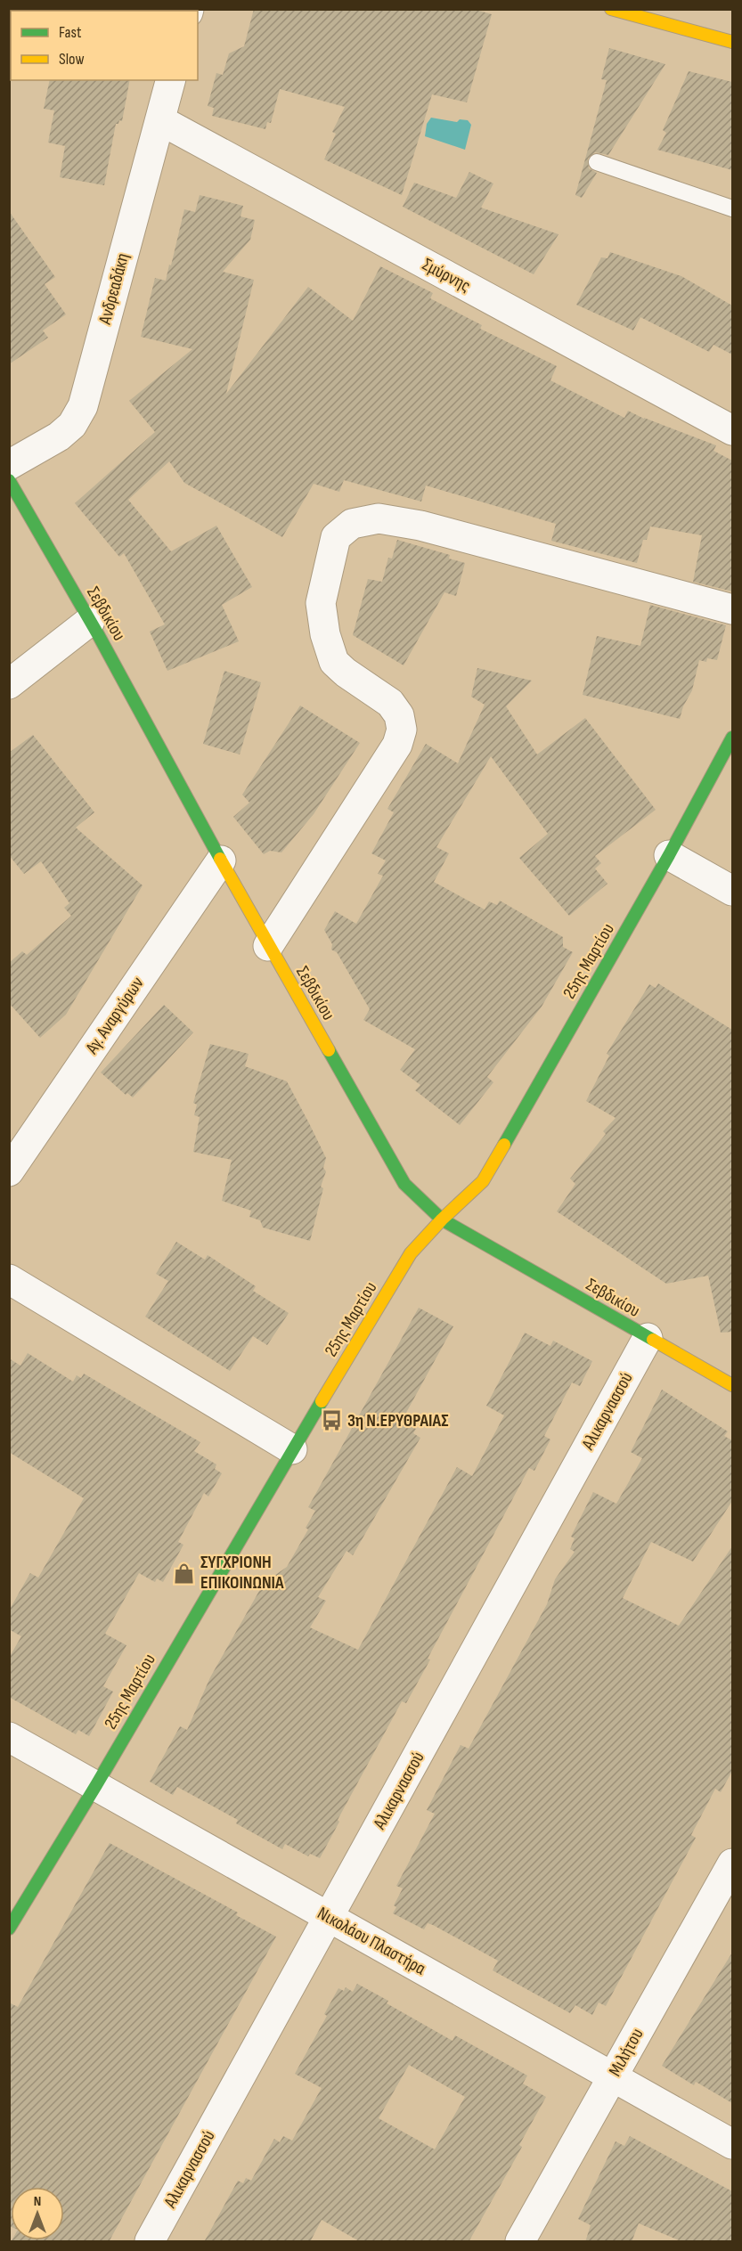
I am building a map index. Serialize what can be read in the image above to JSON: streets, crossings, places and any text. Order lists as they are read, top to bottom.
{
  "streets": {
    "street": [
      "Σμύρνης",
      "Ανδρεαδάκη",
      "Σεβδικίου",
      "25ης Μαρτίου",
      "Αγ. Αναργύρων",
      "Αλικαρνασσού",
      "Νικολάου Πλαστήρα",
      "Μιλήτου"
    ]
  },
  "crossings": [
    ["Σμύρνης", "Ανδρεαδάκη"],
    ["Σεβδικίου", "25ης Μαρτίου"],
    ["Σεβδικίου", "Αγ. Αναργύρων"],
    ["Σεβδικίου", "Αλικαρνασσού"],
    ["25ης Μαρτίου", "Νικολάου Πλαστήρα"],
    ["Αλικαρνασσού", "Νικολάου Πλαστήρα"],
    ["Νικολάου Πλαστήρα", "Μιλήτου"]
  ],
  "places": {
    "bus stop": ["3η Ν.ΕΡΥΘΡΑΙΑΣ"],
    "shop": ["ΣΥΓΧΡΙΟΝΗ ΕΠΙΚΟΙΝΩΝΙΑ"]
  },
  "legend": ["Fast", "Slow"],
  "north": "top"
}
